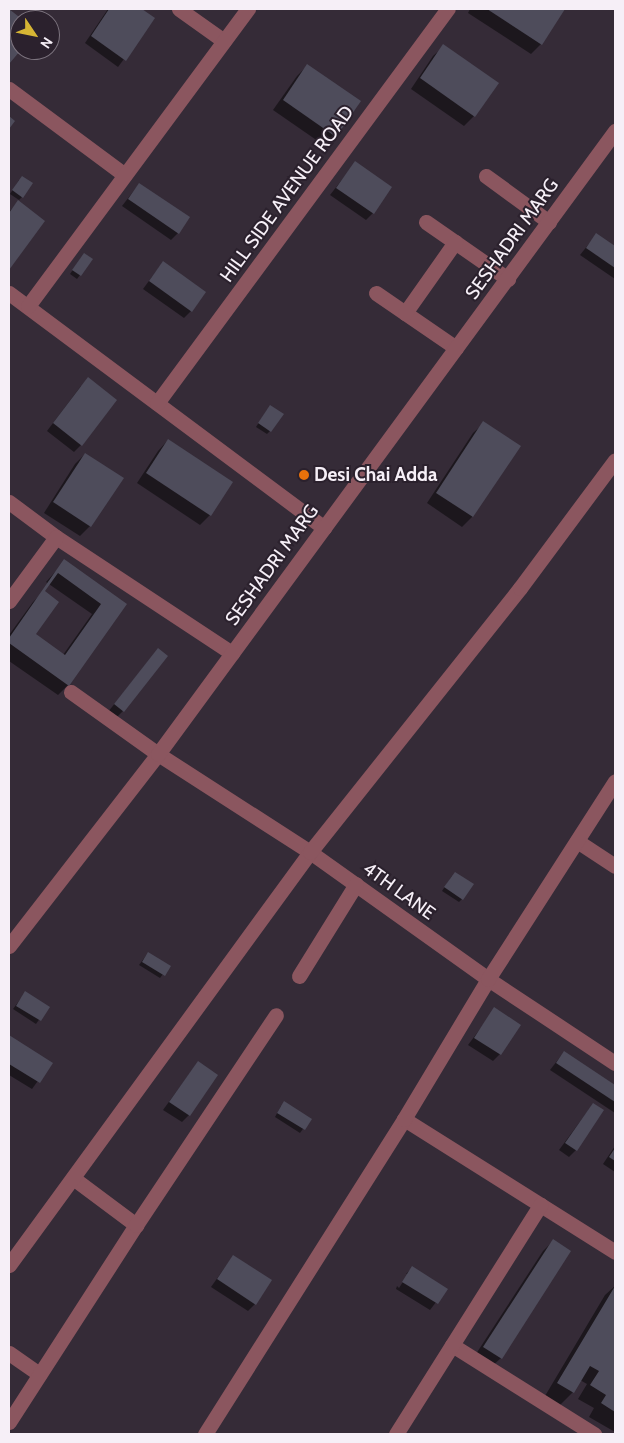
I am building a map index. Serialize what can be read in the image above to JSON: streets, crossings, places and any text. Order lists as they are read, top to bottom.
{
  "streets": {
    "street": ["HILL SIDE AVENUE ROAD", "SESHADRI MARG", "4TH LANE"]
  },
  "crossings": [
    ["SESHADRI MARG", "4TH LANE"]
  ],
  "places": ["Desi Chai Adda"],
  "north": "bottom right"
}
